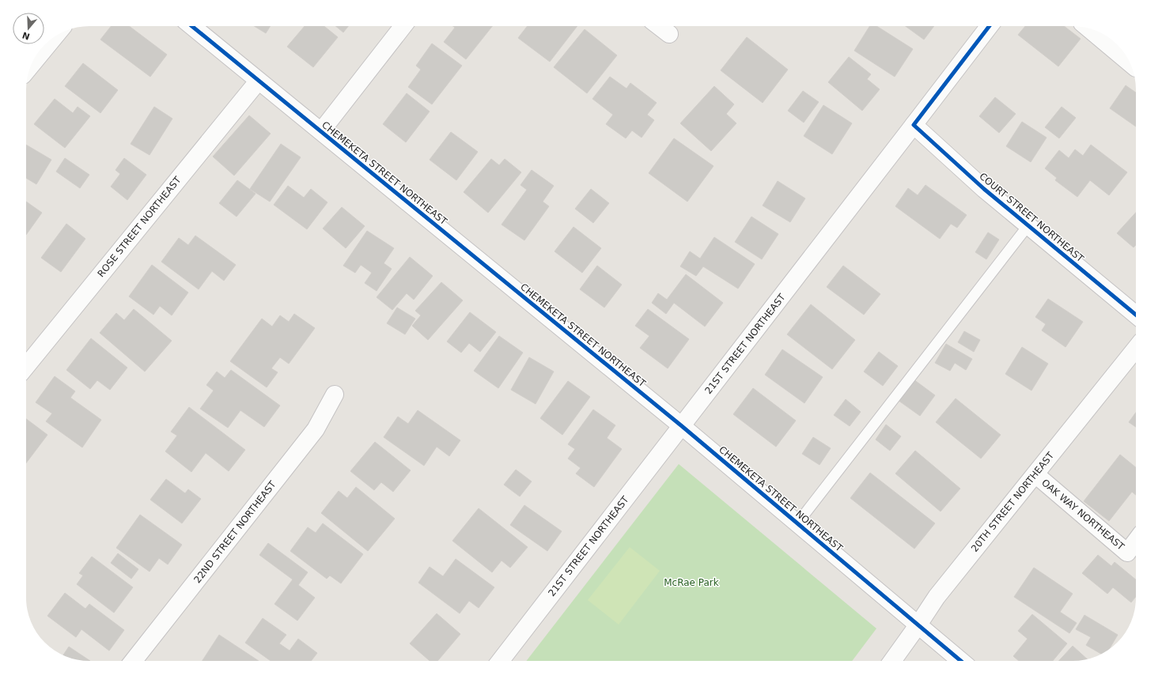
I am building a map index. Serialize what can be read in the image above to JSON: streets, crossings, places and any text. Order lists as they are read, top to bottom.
{
  "streets": {
    "street": [
      "CHEMEKETA STREET NORTHEAST",
      "COURT STREET NORTHEAST",
      "ROSE STREET NORTHEAST",
      "21ST STREET NORTHEAST",
      "20TH STREET NORTHEAST",
      "OAK WAY NORTHEAST",
      "22ND STREET NORTHEAST"
    ]
  },
  "crossings": [
    ["CHEMEKETA STREET NORTHEAST", "ROSE STREET NORTHEAST"],
    ["CHEMEKETA STREET NORTHEAST", "21ST STREET NORTHEAST"],
    ["CHEMEKETA STREET NORTHEAST", "20TH STREET NORTHEAST"],
    ["COURT STREET NORTHEAST", "21ST STREET NORTHEAST"],
    ["20TH STREET NORTHEAST", "OAK WAY NORTHEAST"]
  ],
  "parks": ["McRae Park"],
  "north": "bottom"
}
